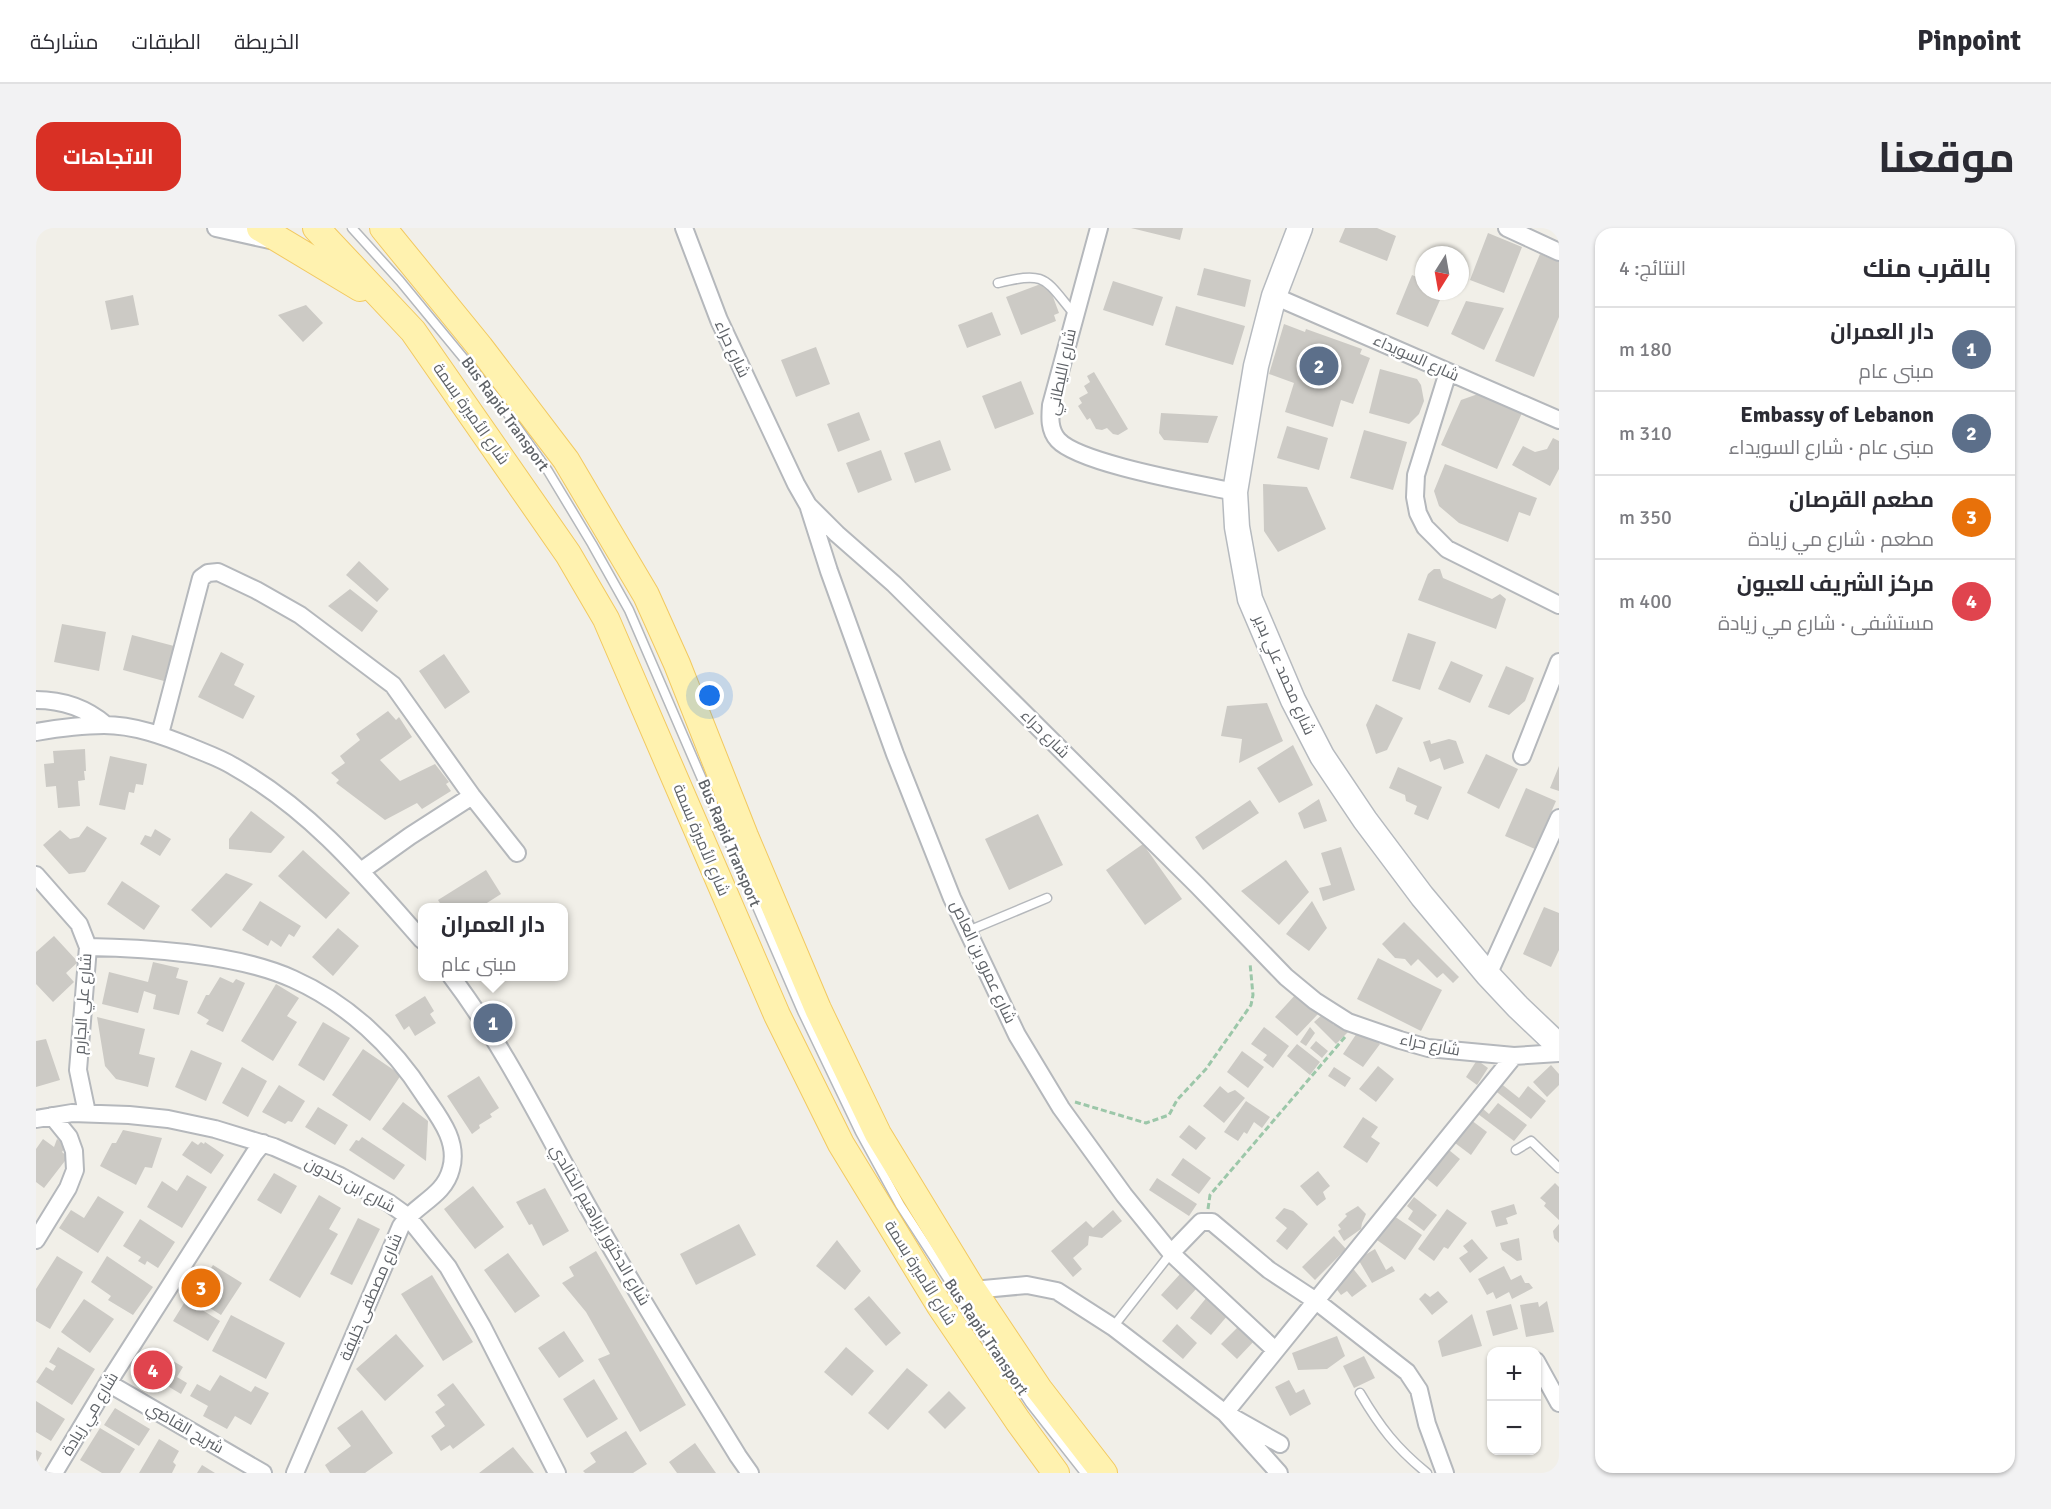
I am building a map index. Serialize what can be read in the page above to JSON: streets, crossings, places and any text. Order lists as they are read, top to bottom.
{
  "streets": {
    "main road": ["شارع الأميرة بسمة"],
    "street": [
      "شارع حراء",
      "شارع السويداء",
      "شارع الليطاني",
      "شارع محمد علي بدير",
      "شارع عمرو بن العاص",
      "شارع علي الجارم",
      "شارع ابن خلدون",
      "شارع الدكتور إبراهيم الخالدي",
      "شارع مصطفى خليفة",
      "شارع مي زيادة",
      "شريح القاضي"
    ],
    "lane": ["Bus Rapid Transport"]
  },
  "crossings": [
    ["شارع حراء", "شارع عمرو بن العاص"],
    ["شارع السويداء", "شارع محمد علي بدير"],
    ["شارع الليطاني", "شارع محمد علي بدير"],
    ["شارع علي الجارم", "شارع ابن خلدون"],
    ["شارع علي الجارم", "شارع مصطفى خليفة"],
    ["شارع ابن خلدون", "شارع مصطفى خليفة"],
    ["شارع ابن خلدون", "شارع مي زيادة"],
    ["شارع مي زيادة", "شريح القاضي"]
  ],
  "north": "bottom",
  "page": {
    "header": "Pinpoint",
    "nav": ["الخريطة", "الطبقات", "مشاركة"],
    "title": "موقعنا",
    "buttons": "الاتجاهات",
    "heading": ["بالقرب منك", "النتائج: 4"],
    "list": [
      {
        "mark": "1",
        "name": "دار العمران",
        "note": "مبنى عام",
        "value": "180 m"
      },
      {
        "mark": "2",
        "name": "Embassy of Lebanon",
        "note": "مبنى عام · شارع السويداء",
        "value": "310 m"
      },
      {
        "mark": "3",
        "name": "مطعم القرصان",
        "note": "مطعم · شارع مي زيادة",
        "value": "350 m"
      },
      {
        "mark": "4",
        "name": "مركز الشريف للعيون",
        "note": "مستشفى · شارع مي زيادة",
        "value": "400 m"
      }
    ],
    "pins": [
      "2",
      "1",
      "3",
      "4"
    ],
    "popup": ["دار العمران", "مبنى عام"],
    "map_buttons": ["+", "−"]
  }
}
